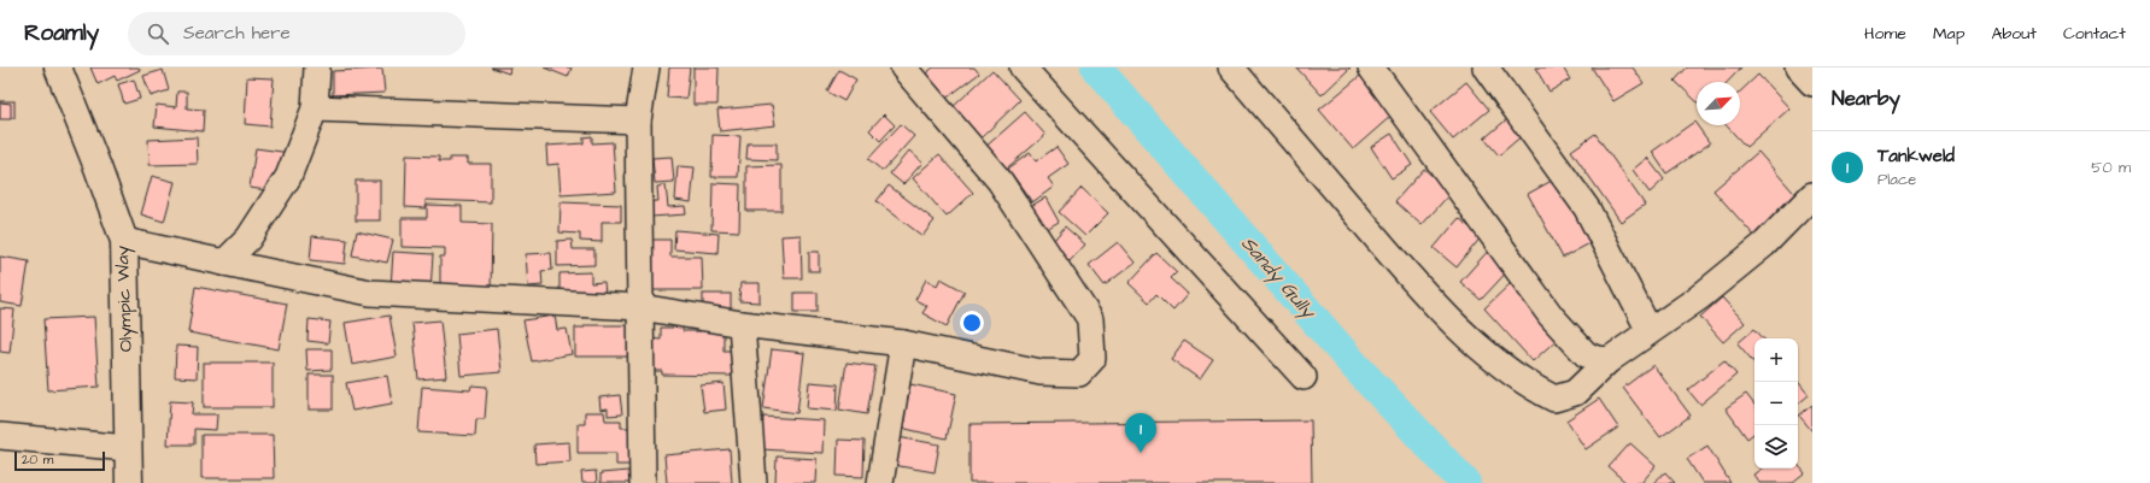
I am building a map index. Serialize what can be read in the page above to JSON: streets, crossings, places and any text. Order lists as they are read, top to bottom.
{
  "streets": {
    "street": ["Olympic Way"]
  },
  "water": ["Sandy Gully"],
  "scale_bar": "20 m",
  "north": "top right",
  "page": {
    "header": "Roamly",
    "search": "Search here",
    "nav": [
      "Home",
      "Map",
      "About",
      "Contact"
    ],
    "heading": "Nearby",
    "list": [
      {
        "mark": "1",
        "name": "Tankweld",
        "note": "Place",
        "value": "50 m"
      }
    ],
    "map_buttons": ["+", "−"],
    "pins": "1",
    "scale": "20 m"
  }
}
